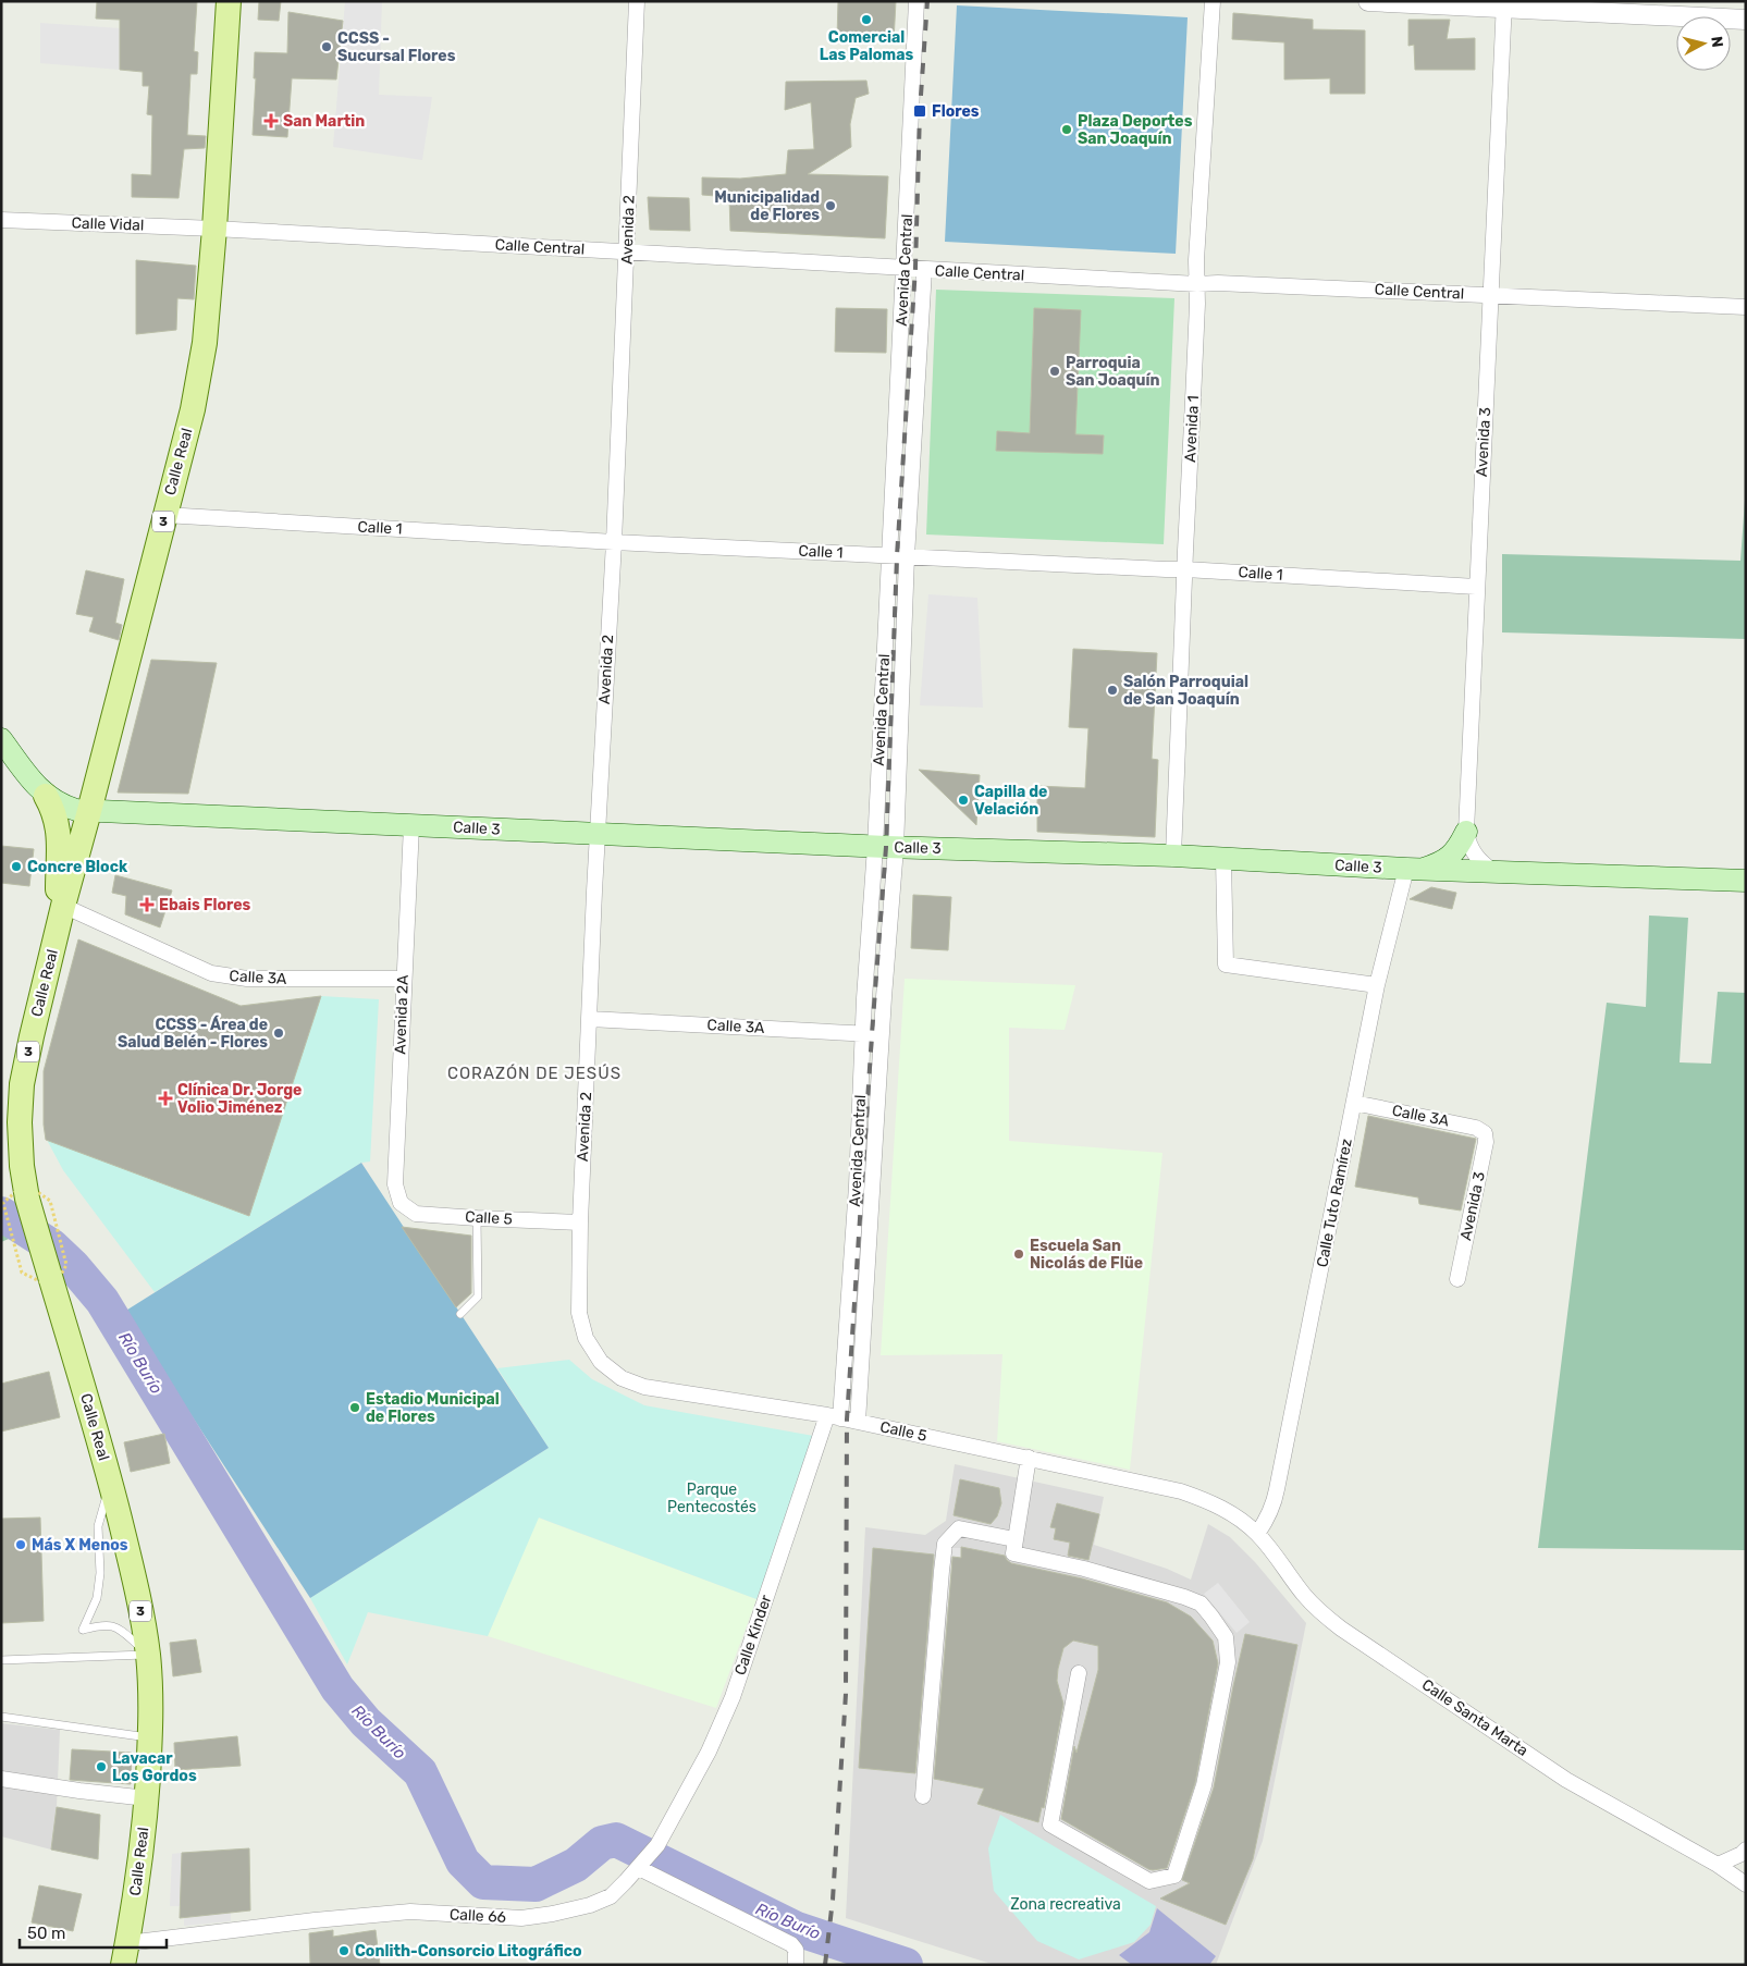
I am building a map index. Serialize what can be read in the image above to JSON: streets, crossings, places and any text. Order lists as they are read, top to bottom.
{
  "streets": {
    "main road": ["Calle Real", "3", "Calle 3"],
    "street": [
      "Calle Vidal",
      "Avenida 2",
      "Calle Central",
      "Avenida Central",
      "Avenida 1",
      "Avenida 3",
      "Calle 1",
      "Calle 3A",
      "Avenida 2A",
      "Calle Tuto Ramírez",
      "Calle 5",
      "Calle Kinder",
      "Calle Santa Marta",
      "Calle 66"
    ]
  },
  "crossings": [
    ["Calle Vidal", "Calle Central"],
    ["Calle Vidal", "Calle Real"],
    ["Avenida 2", "Calle Central"],
    ["Avenida 2", "Calle 1"],
    ["Avenida 2", "Calle 3"],
    ["Avenida 2", "Calle 3A"],
    ["Avenida 2", "Calle 5"],
    ["Calle Central", "Avenida Central"],
    ["Calle Central", "Avenida 1"],
    ["Calle Central", "Avenida 3"],
    ["Calle Central", "Calle Real"],
    ["Avenida Central", "Calle 1"],
    ["Avenida Central", "Calle 3"],
    ["Avenida Central", "Calle 3A"],
    ["Avenida Central", "Calle 5"],
    ["Avenida Central", "Calle Kinder"],
    ["Avenida 1", "Calle 1"],
    ["Avenida 1", "Calle 3"],
    ["Avenida 3", "Calle 1"],
    ["Avenida 3", "Calle 3"],
    ["Avenida 3", "Calle 3A"],
    ["Calle Real", "Calle 1"],
    ["Calle Real", "Calle 3"],
    ["Calle Real", "Calle 3A"],
    ["Calle Real", "Calle 66"],
    ["Calle 3", "Avenida 2A"],
    ["Calle 3", "Calle Tuto Ramírez"],
    ["Calle 3A", "Avenida 2A"],
    ["Calle 3A", "Calle Tuto Ramírez"],
    ["Avenida 2A", "Calle 5"],
    ["Calle Tuto Ramírez", "Calle Santa Marta"],
    ["Calle 5", "Calle Kinder"],
    ["Calle 5", "Calle Santa Marta"],
    ["Calle Kinder", "Calle 66"]
  ],
  "districts": ["CORAZÓN DE JESÚS"],
  "water": ["Río Burío"],
  "parks": ["Parque Pentecostés", "Zona recreativa"],
  "places": {
    "other": [
      "Comercial Las Palomas",
      "CCSS - Sucursal Flores",
      "Plaza Deportes San Joaquín",
      "Municipalidad de Flores",
      "Parroquia San Joaquín",
      "Salón Parroquial de San Joaquín",
      "Capilla de Velación",
      "Concre Block",
      "CCSS - Área de Salud Belén - Flores",
      "Escuela San Nicolás de Flüe",
      "Estadio Municipal de Flores",
      "Más X Menos",
      "Lavacar Los Gordos",
      "Conlith-Consorcio Litográfico"
    ],
    "transit": ["Flores"],
    "health": ["San Martin", "Ebais Flores", "Clínica Dr. Jorge Volio Jiménez"]
  },
  "scale_bar": "50 m",
  "north": "right"
}
